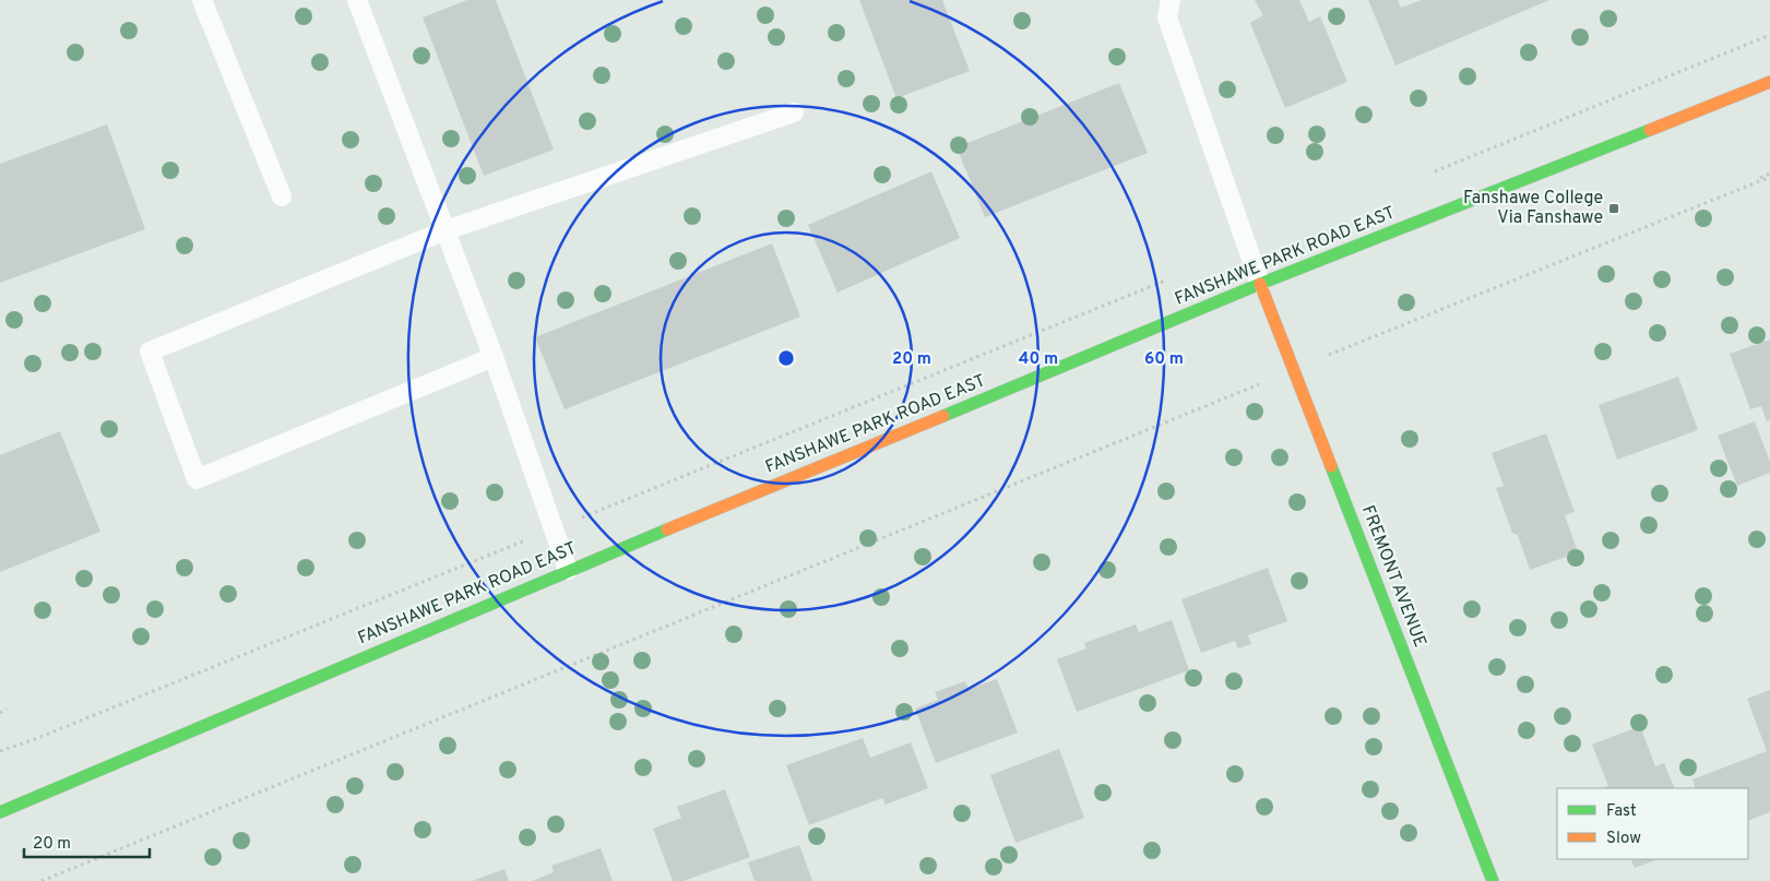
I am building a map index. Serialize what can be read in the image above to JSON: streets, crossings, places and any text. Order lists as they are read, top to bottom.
{
  "streets": {
    "main road": ["FANSHAWE PARK ROAD EAST", "FREMONT AVENUE"]
  },
  "crossings": [
    ["FANSHAWE PARK ROAD EAST", "FREMONT AVENUE"]
  ],
  "places": {
    "transit": ["Fanshawe College Via Fanshawe"]
  },
  "legend": ["Fast", "Slow"],
  "scale_bar": "20 m",
  "rings": ["20 m", "40 m", "60 m"]
}
